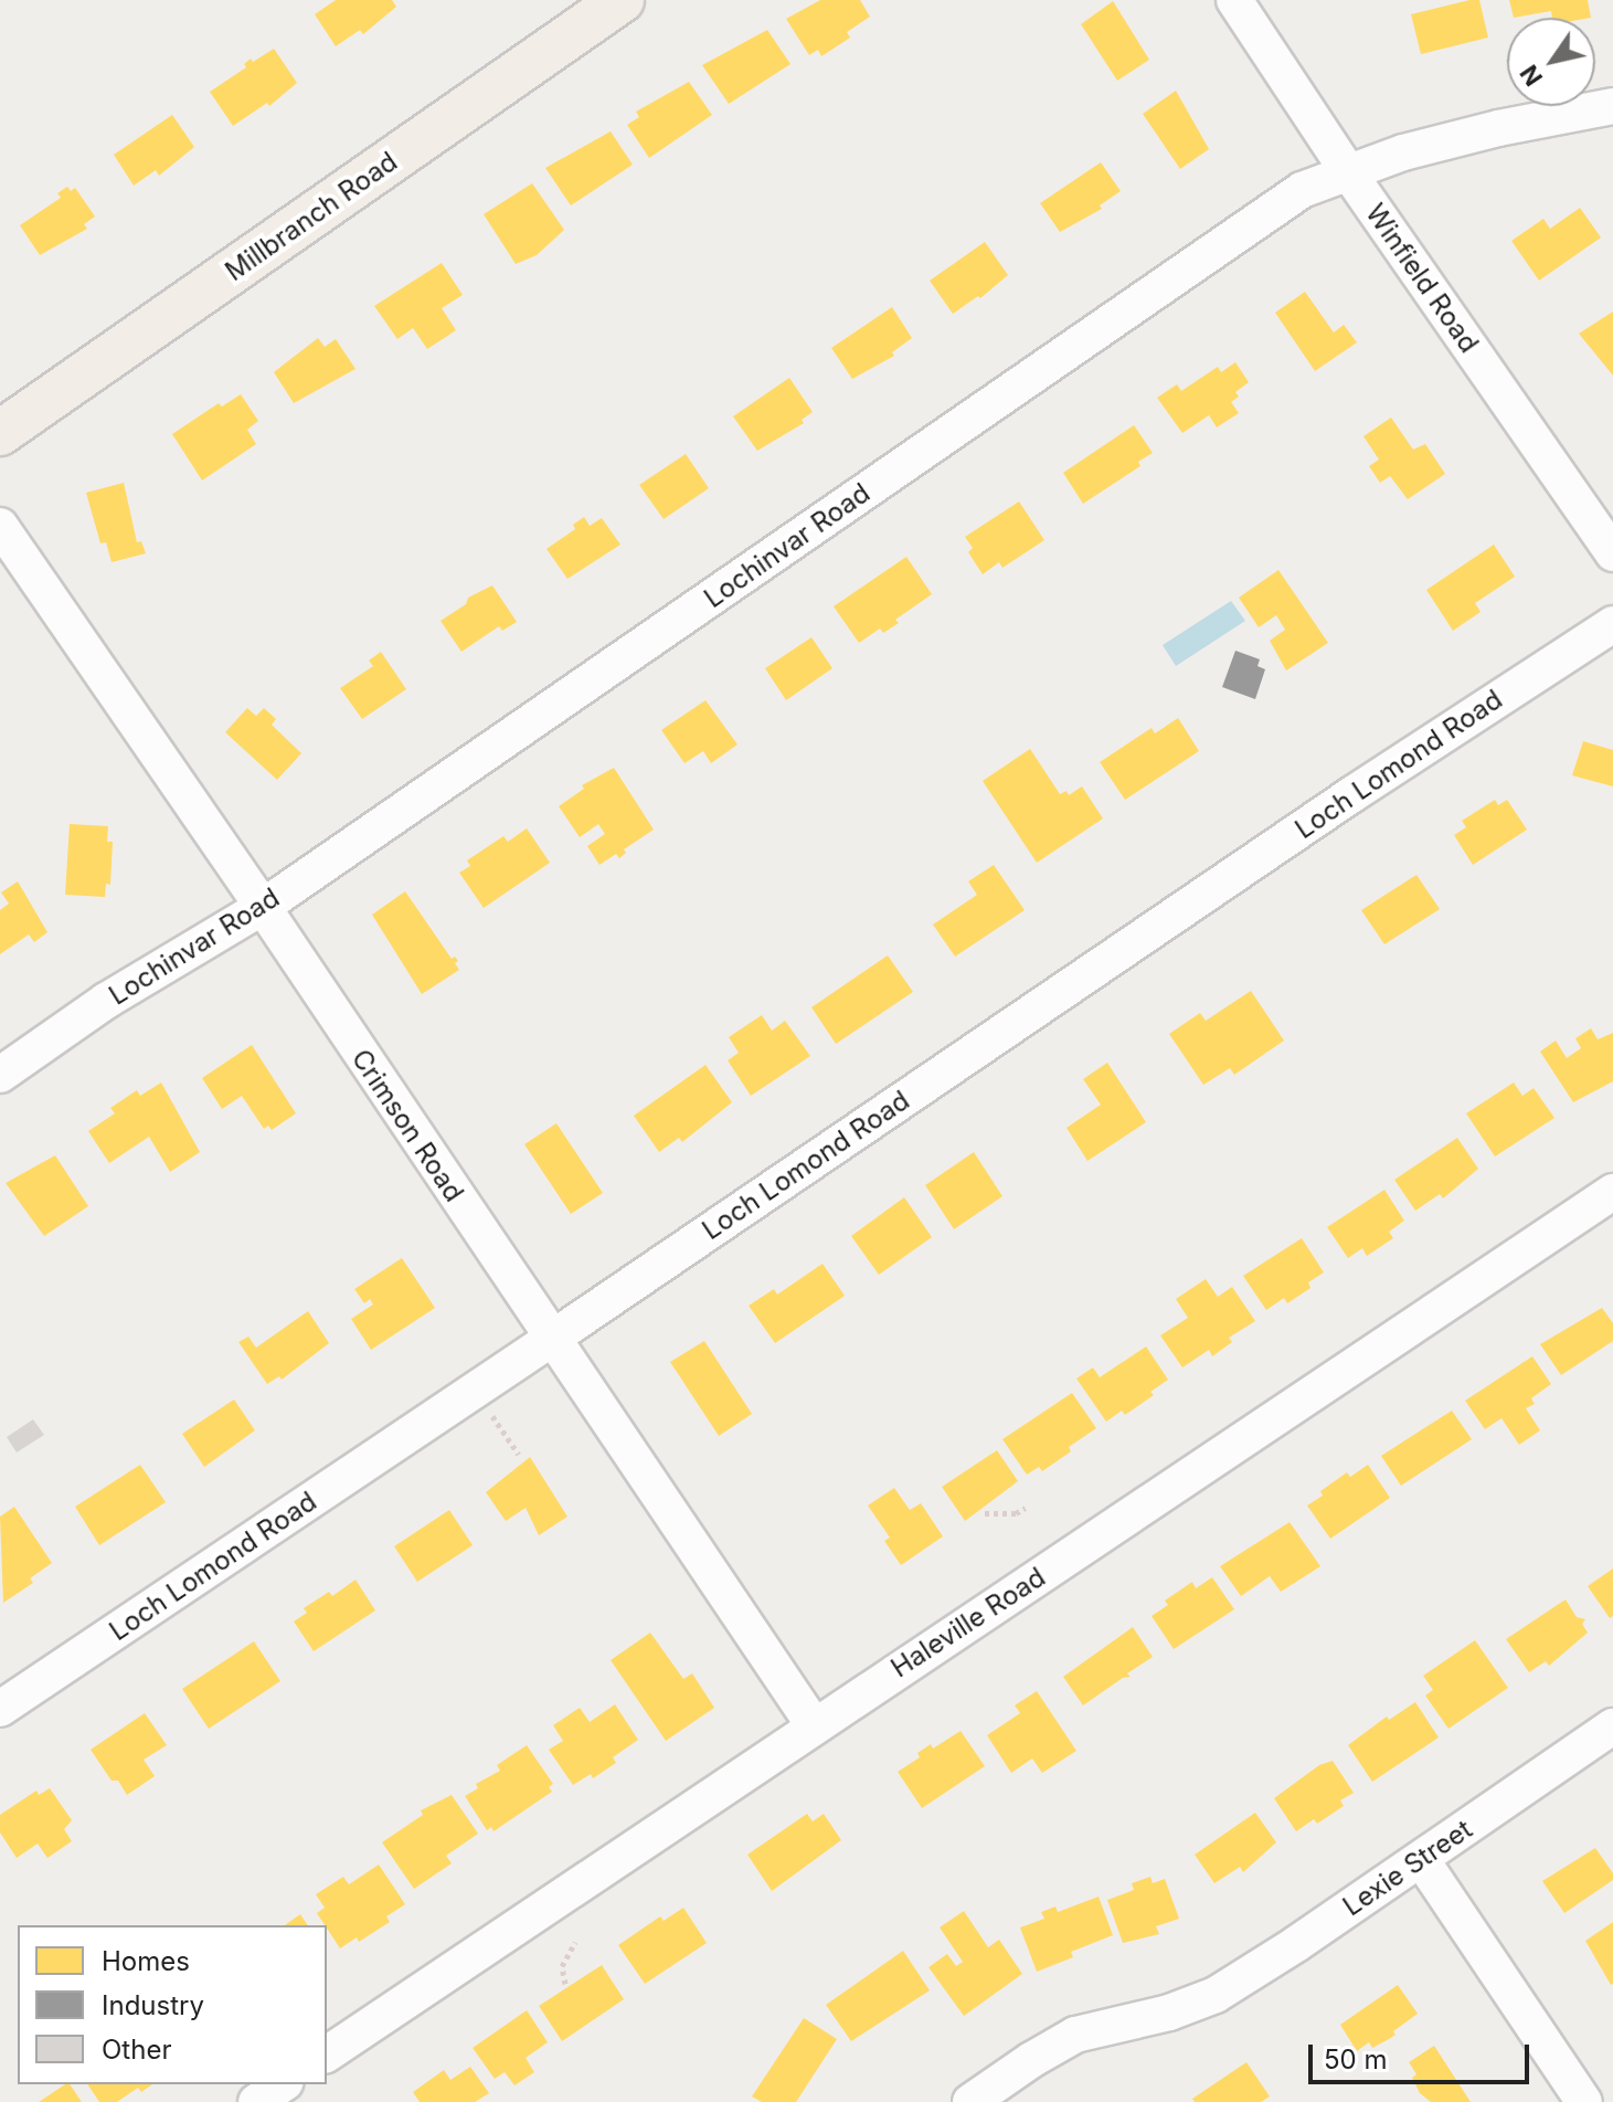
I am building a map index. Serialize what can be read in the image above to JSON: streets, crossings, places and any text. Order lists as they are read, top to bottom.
{
  "streets": {
    "main road": ["Millbranch Road"],
    "street": [
      "Winfield Road",
      "Lochinvar Road",
      "Loch Lomond Road",
      "Crimson Road",
      "Haleville Road",
      "Lexie Street"
    ]
  },
  "crossings": [
    ["Winfield Road", "Lochinvar Road"],
    ["Lochinvar Road", "Crimson Road"],
    ["Loch Lomond Road", "Crimson Road"],
    ["Crimson Road", "Haleville Road"]
  ],
  "legend": ["Homes", "Industry", "Other"],
  "scale_bar": "50 m",
  "north": "bottom left"
}
